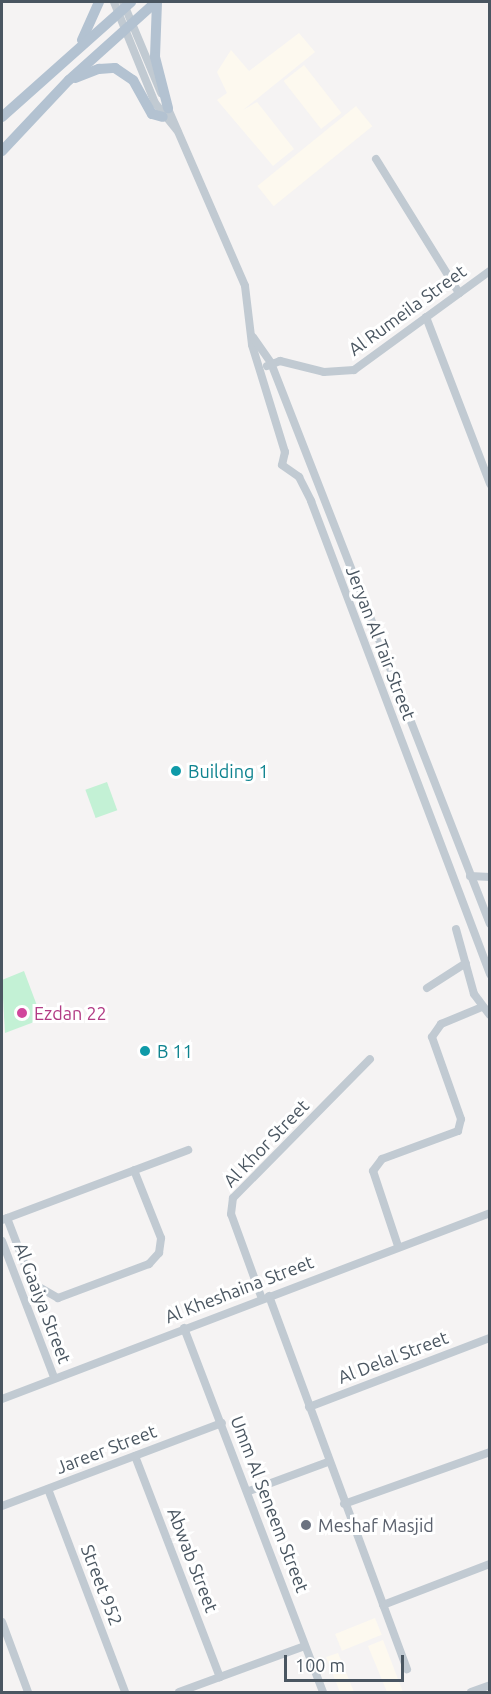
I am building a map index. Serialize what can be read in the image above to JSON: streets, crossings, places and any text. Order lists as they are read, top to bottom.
{
  "streets": {
    "street": [
      "Al Rumeila Street",
      "Jeryan Al Tair Street",
      "Al Khor Street",
      "Al Kheshaina Street",
      "Al Gaaiya Street",
      "Al Delal Street",
      "Jareer Street",
      "Umm Al Seneem Street",
      "Abwab Street",
      "Street 952"
    ]
  },
  "crossings": [
    ["Al Rumeila Street", "Jeryan Al Tair Street"],
    ["Al Khor Street", "Al Kheshaina Street"],
    ["Al Khor Street", "Al Delal Street"],
    ["Al Kheshaina Street", "Al Gaaiya Street"],
    ["Al Kheshaina Street", "Umm Al Seneem Street"],
    ["Jareer Street", "Umm Al Seneem Street"],
    ["Jareer Street", "Abwab Street"],
    ["Jareer Street", "Street 952"]
  ],
  "places": [
    "Building 1",
    "Ezdan 22",
    "B 11",
    "Meshaf Masjid"
  ],
  "scale_bar": "100 m"
}
